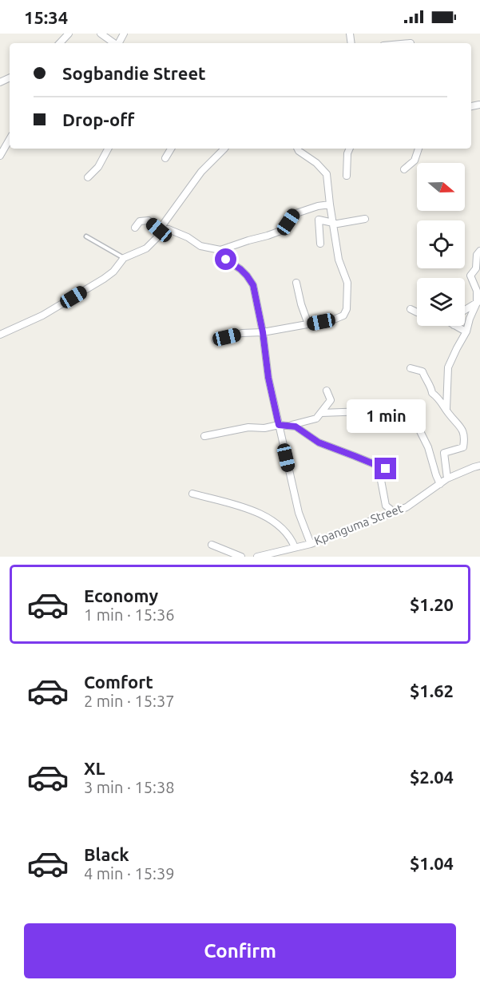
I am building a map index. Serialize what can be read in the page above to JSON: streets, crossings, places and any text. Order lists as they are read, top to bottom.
{
  "streets": {
    "street": ["Kpanguma Street"]
  },
  "north": "right",
  "page": {
    "status": "15:34",
    "banner": ["Sogbandie Street", "Drop-off"],
    "bubble": "1 min",
    "list": [
      {
        "name": "Economy",
        "note": "1 min · 15:36",
        "value": "$1.20"
      },
      {
        "name": "Comfort",
        "note": "2 min · 15:37",
        "value": "$1.62"
      },
      {
        "name": "XL",
        "note": "3 min · 15:38",
        "value": "$2.04"
      },
      {
        "name": "Black",
        "note": "4 min · 15:39",
        "value": "$1.04"
      }
    ],
    "buttons": "Confirm"
  }
}
